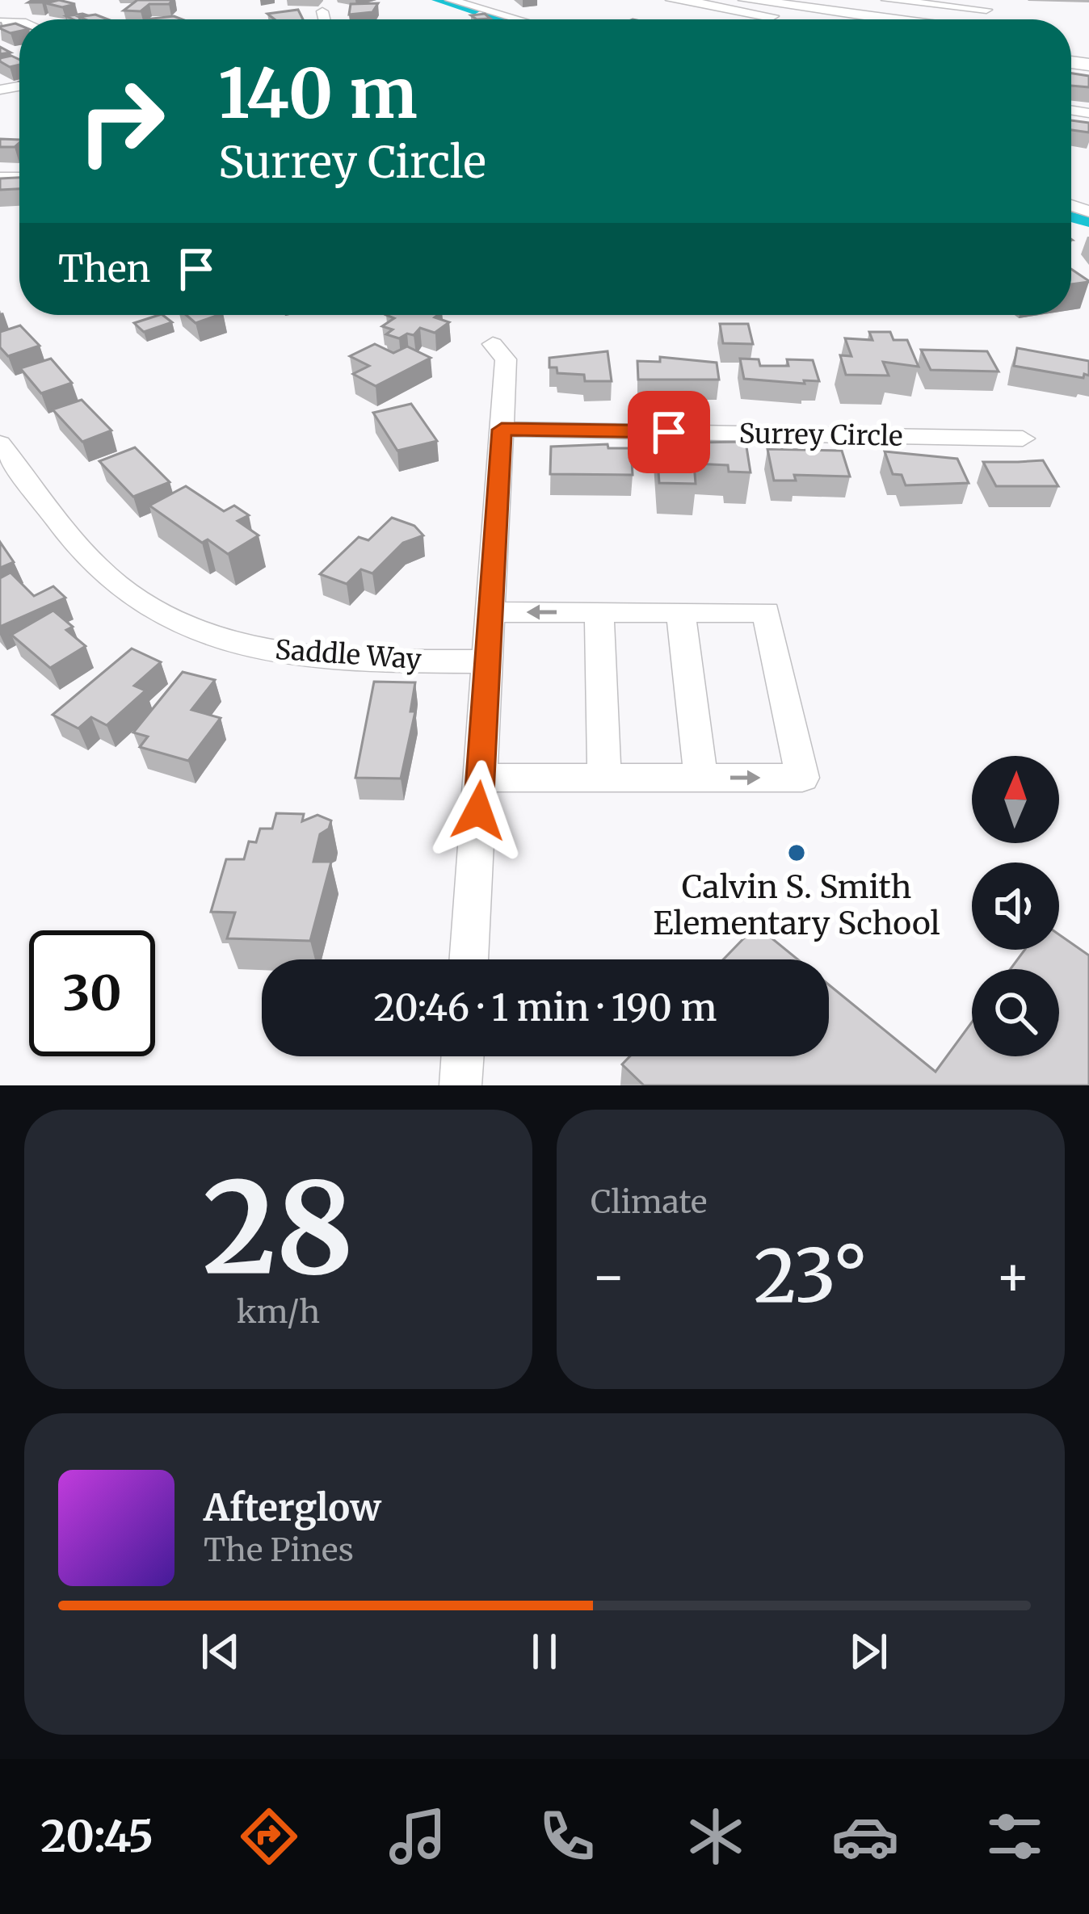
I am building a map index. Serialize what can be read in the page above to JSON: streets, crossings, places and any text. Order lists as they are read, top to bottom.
{
  "streets": {
    "street": ["Surrey Circle", "Saddle Way"]
  },
  "places": ["Calvin S. Smith Elementary School"],
  "north": "top",
  "page": {
    "turn": ["140 m", "Surrey Circle"],
    "then": "Then",
    "limit": "30",
    "trip": "20:46 · 1 min · 190 m",
    "tile": [
      ["28", "km/h"],
      "Climate"
    ],
    "heat": ["−", "23°", "+"],
    "song": ["Afterglow", "The Pines"],
    "tabs": "20:45"
  }
}
